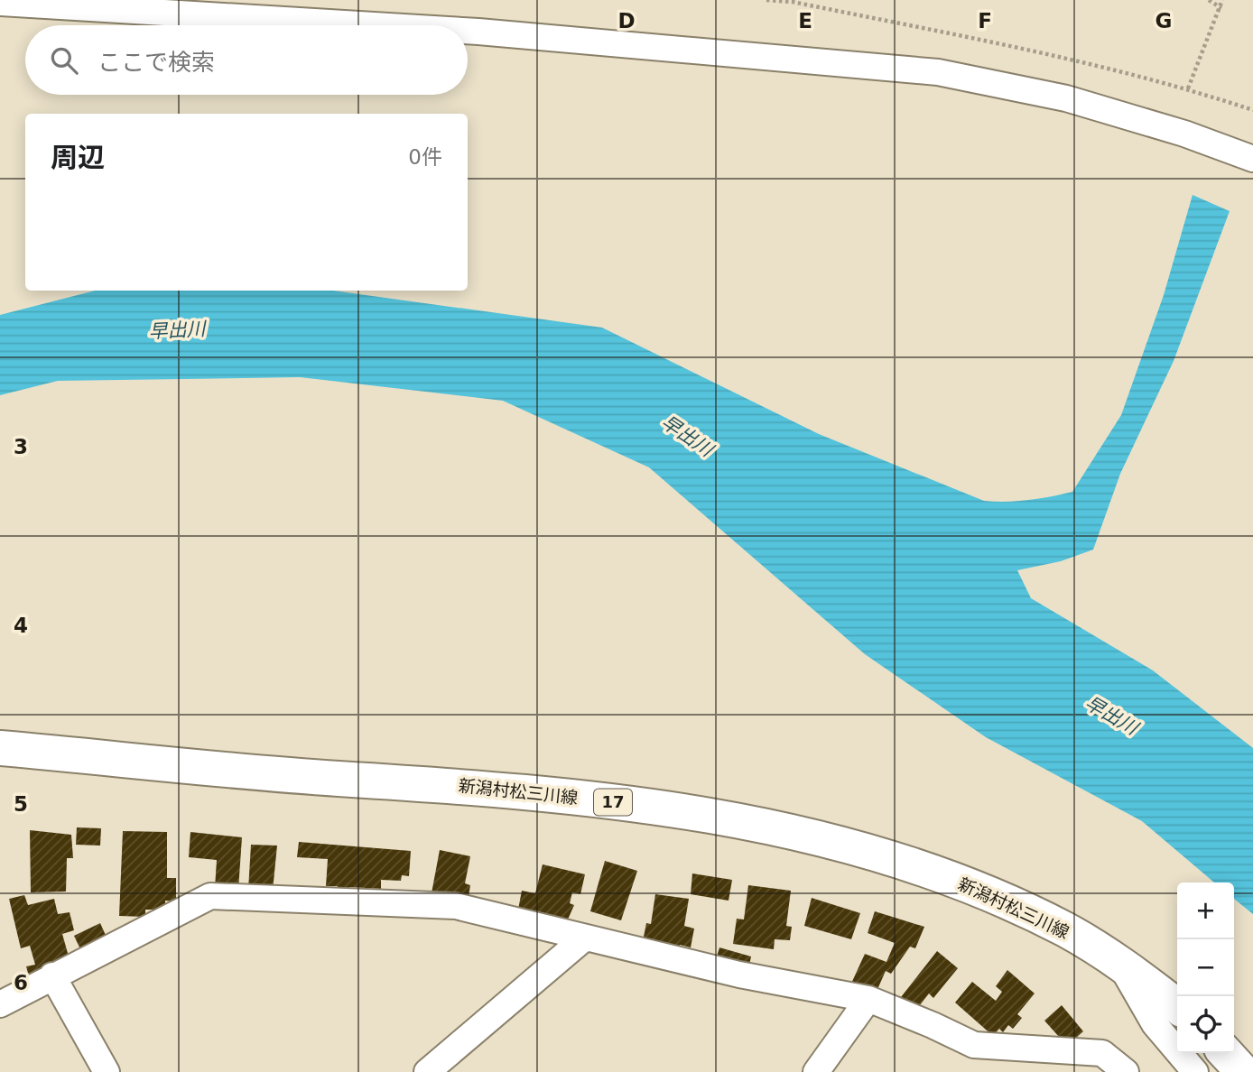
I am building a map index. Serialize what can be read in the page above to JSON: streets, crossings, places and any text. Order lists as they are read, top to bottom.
{
  "streets": {
    "main road": ["新潟村松三川線", "17"]
  },
  "water": ["早出川"],
  "page": {
    "search": "ここで検索",
    "heading": ["周辺", "0件"],
    "map_buttons": ["+", "−"]
  },
  "grid": {
    "columns": [
      "D",
      "E",
      "F",
      "G"
    ],
    "rows": [
      "3",
      "4",
      "5",
      "6"
    ]
  }
}
